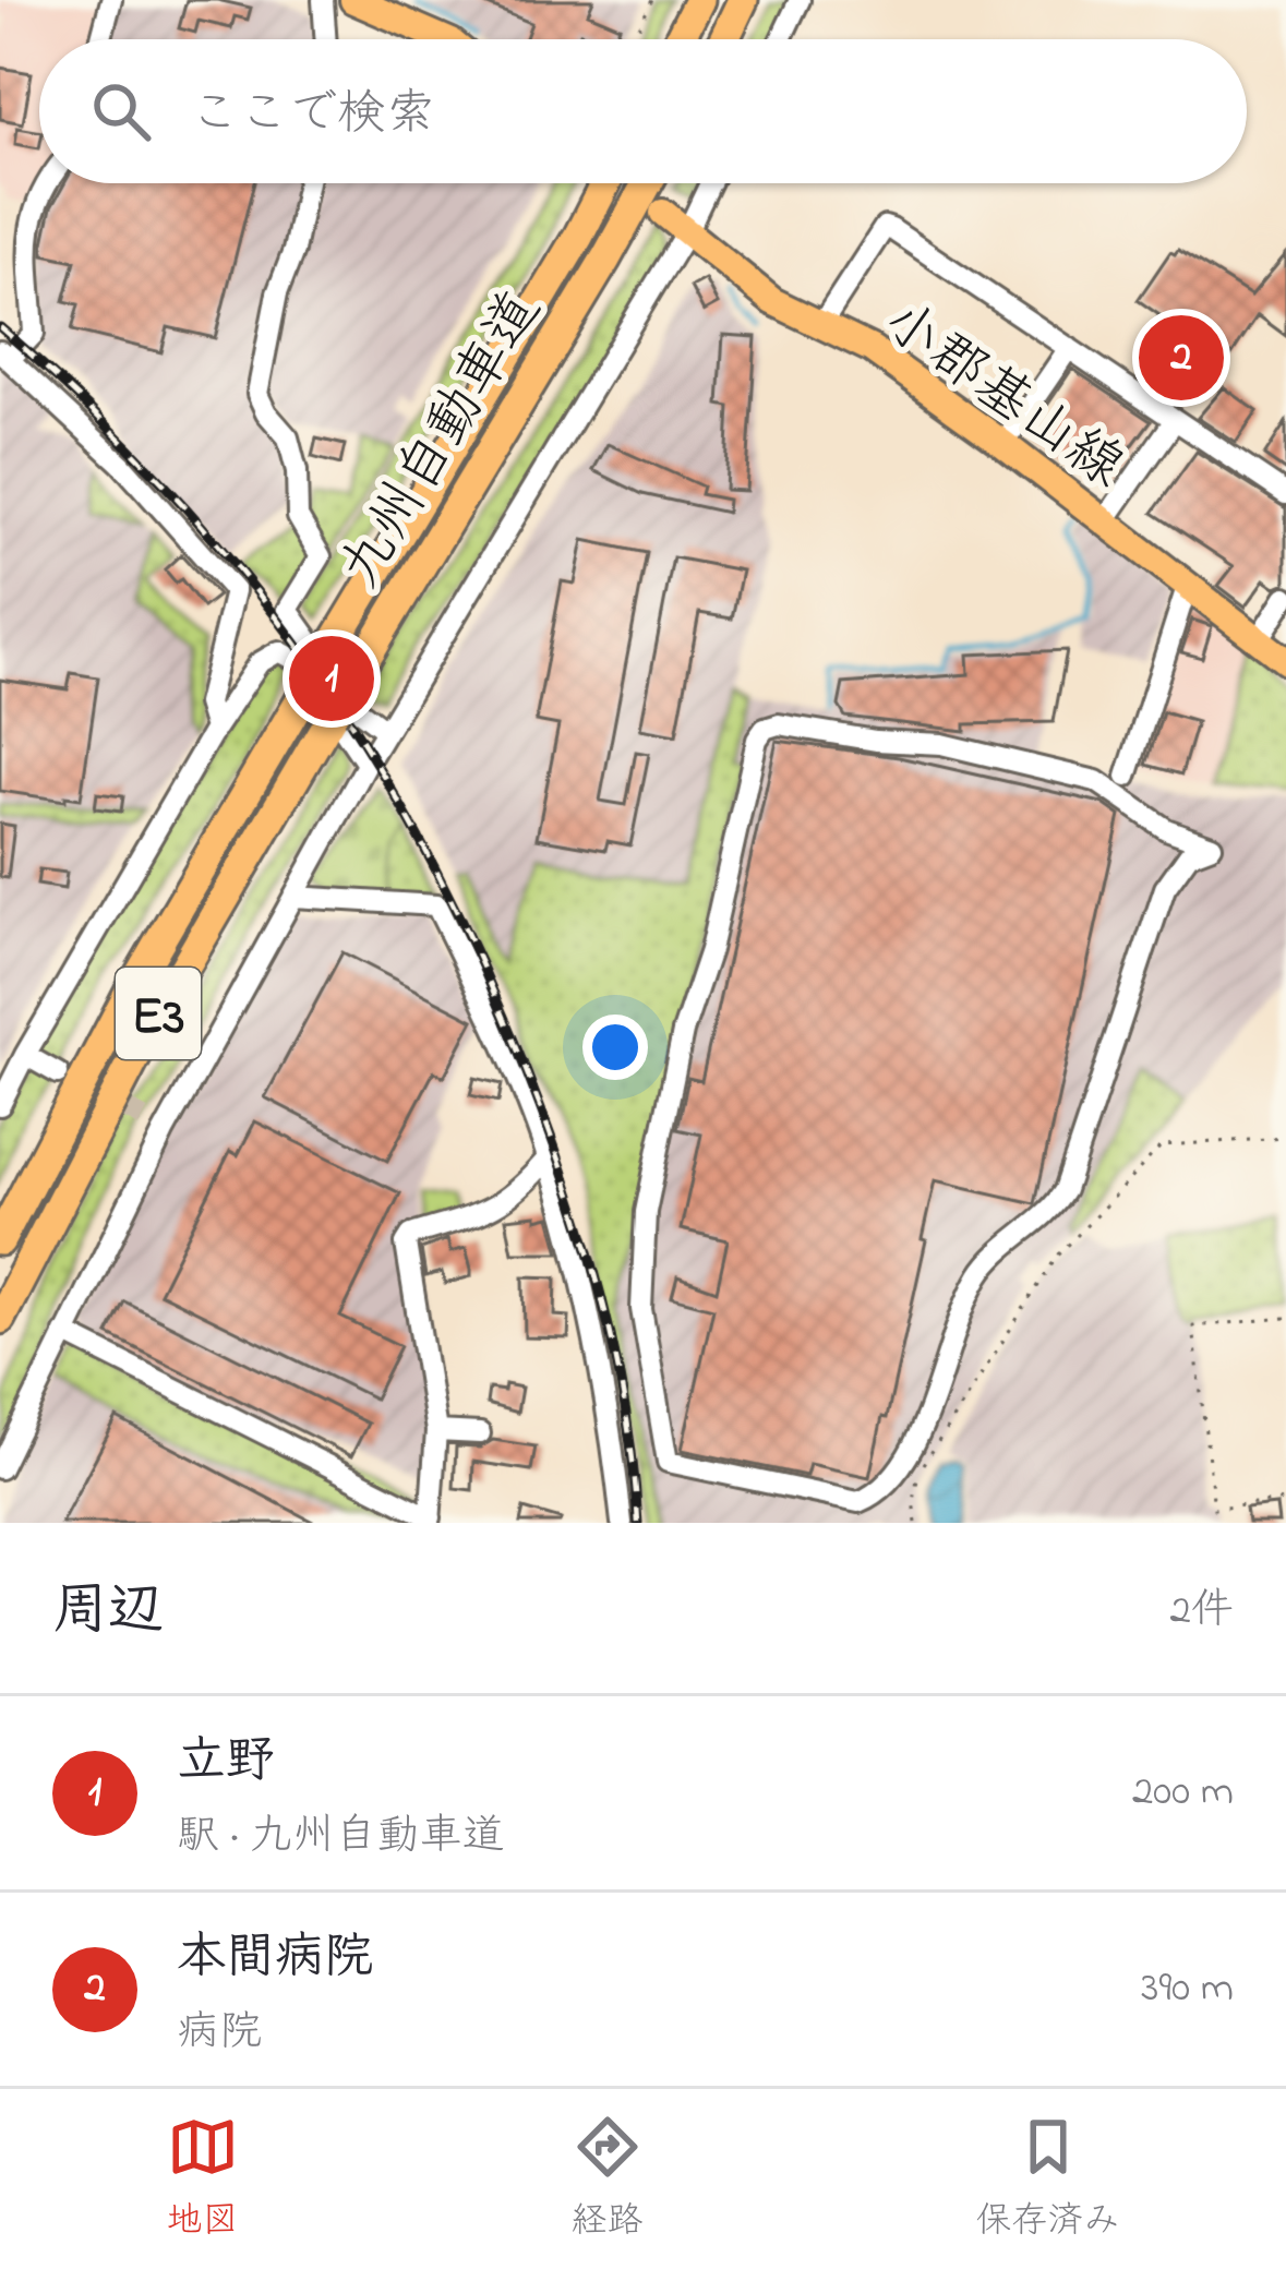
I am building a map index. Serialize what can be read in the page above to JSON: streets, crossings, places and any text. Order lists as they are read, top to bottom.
{
  "streets": {
    "highway": ["九州自動車道", "E3"],
    "main road": ["小郡基山線"]
  },
  "page": {
    "search": "ここで検索",
    "pins": ["2", "1"],
    "heading": ["周辺", "2件"],
    "list": [
      {
        "mark": "1",
        "name": "立野",
        "note": "駅 · 九州自動車道",
        "value": "200 m"
      },
      {
        "mark": "2",
        "name": "本間病院",
        "note": "病院",
        "value": "390 m"
      }
    ],
    "nav": ["地図", "経路", "保存済み"]
  }
}
